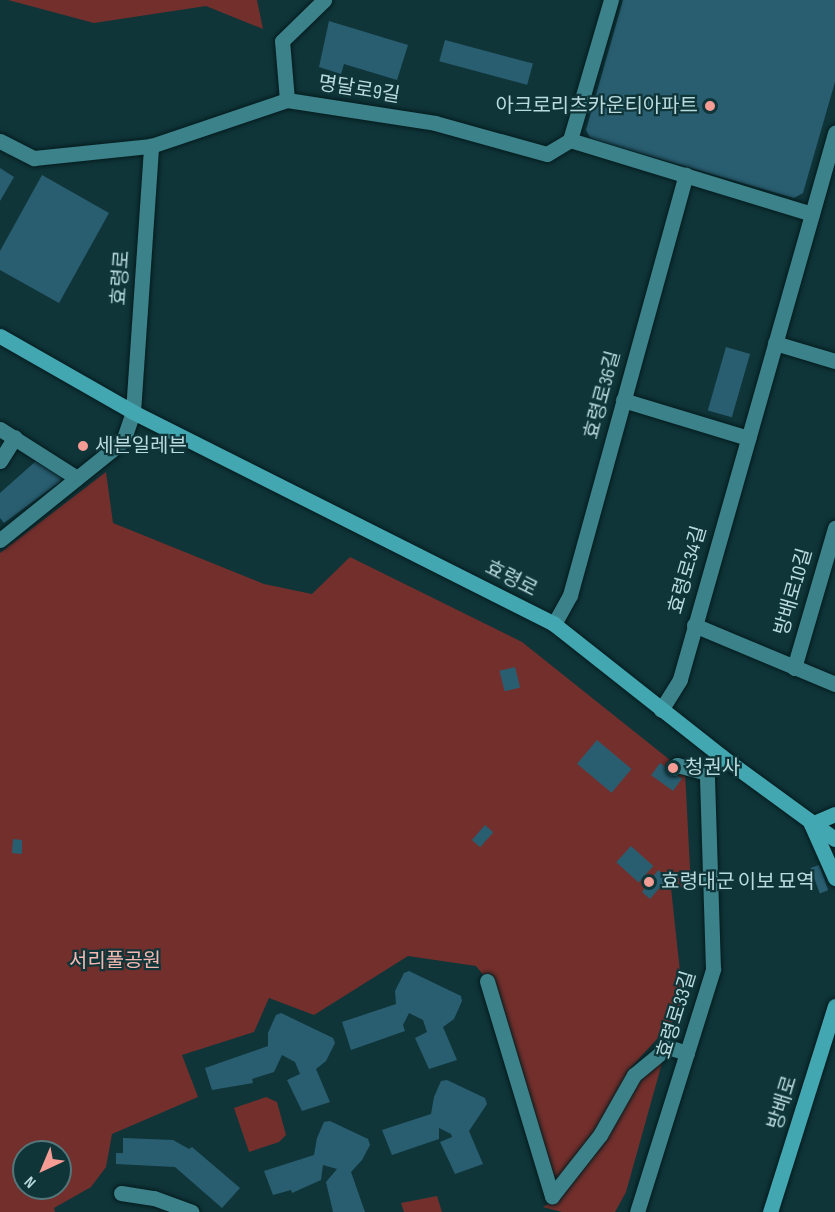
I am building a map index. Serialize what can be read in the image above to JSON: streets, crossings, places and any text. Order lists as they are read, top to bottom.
{
  "streets": {
    "main road": ["효령로", "방배로"],
    "street": [
      "명달로9길",
      "효령로36길",
      "효령로34길",
      "방배로10길",
      "효령로33길"
    ]
  },
  "crossings": [
    ["명달로9길", "효령로"],
    ["효령로", "효령로36길"],
    ["효령로", "효령로34길"],
    ["효령로34길", "방배로10길"]
  ],
  "parks": ["서리풀공원"],
  "places": [
    "아크로리츠카운티아파트",
    "세븐일레븐",
    "청권사",
    "효령대군 이보 묘역"
  ],
  "north": "bottom left"
}
